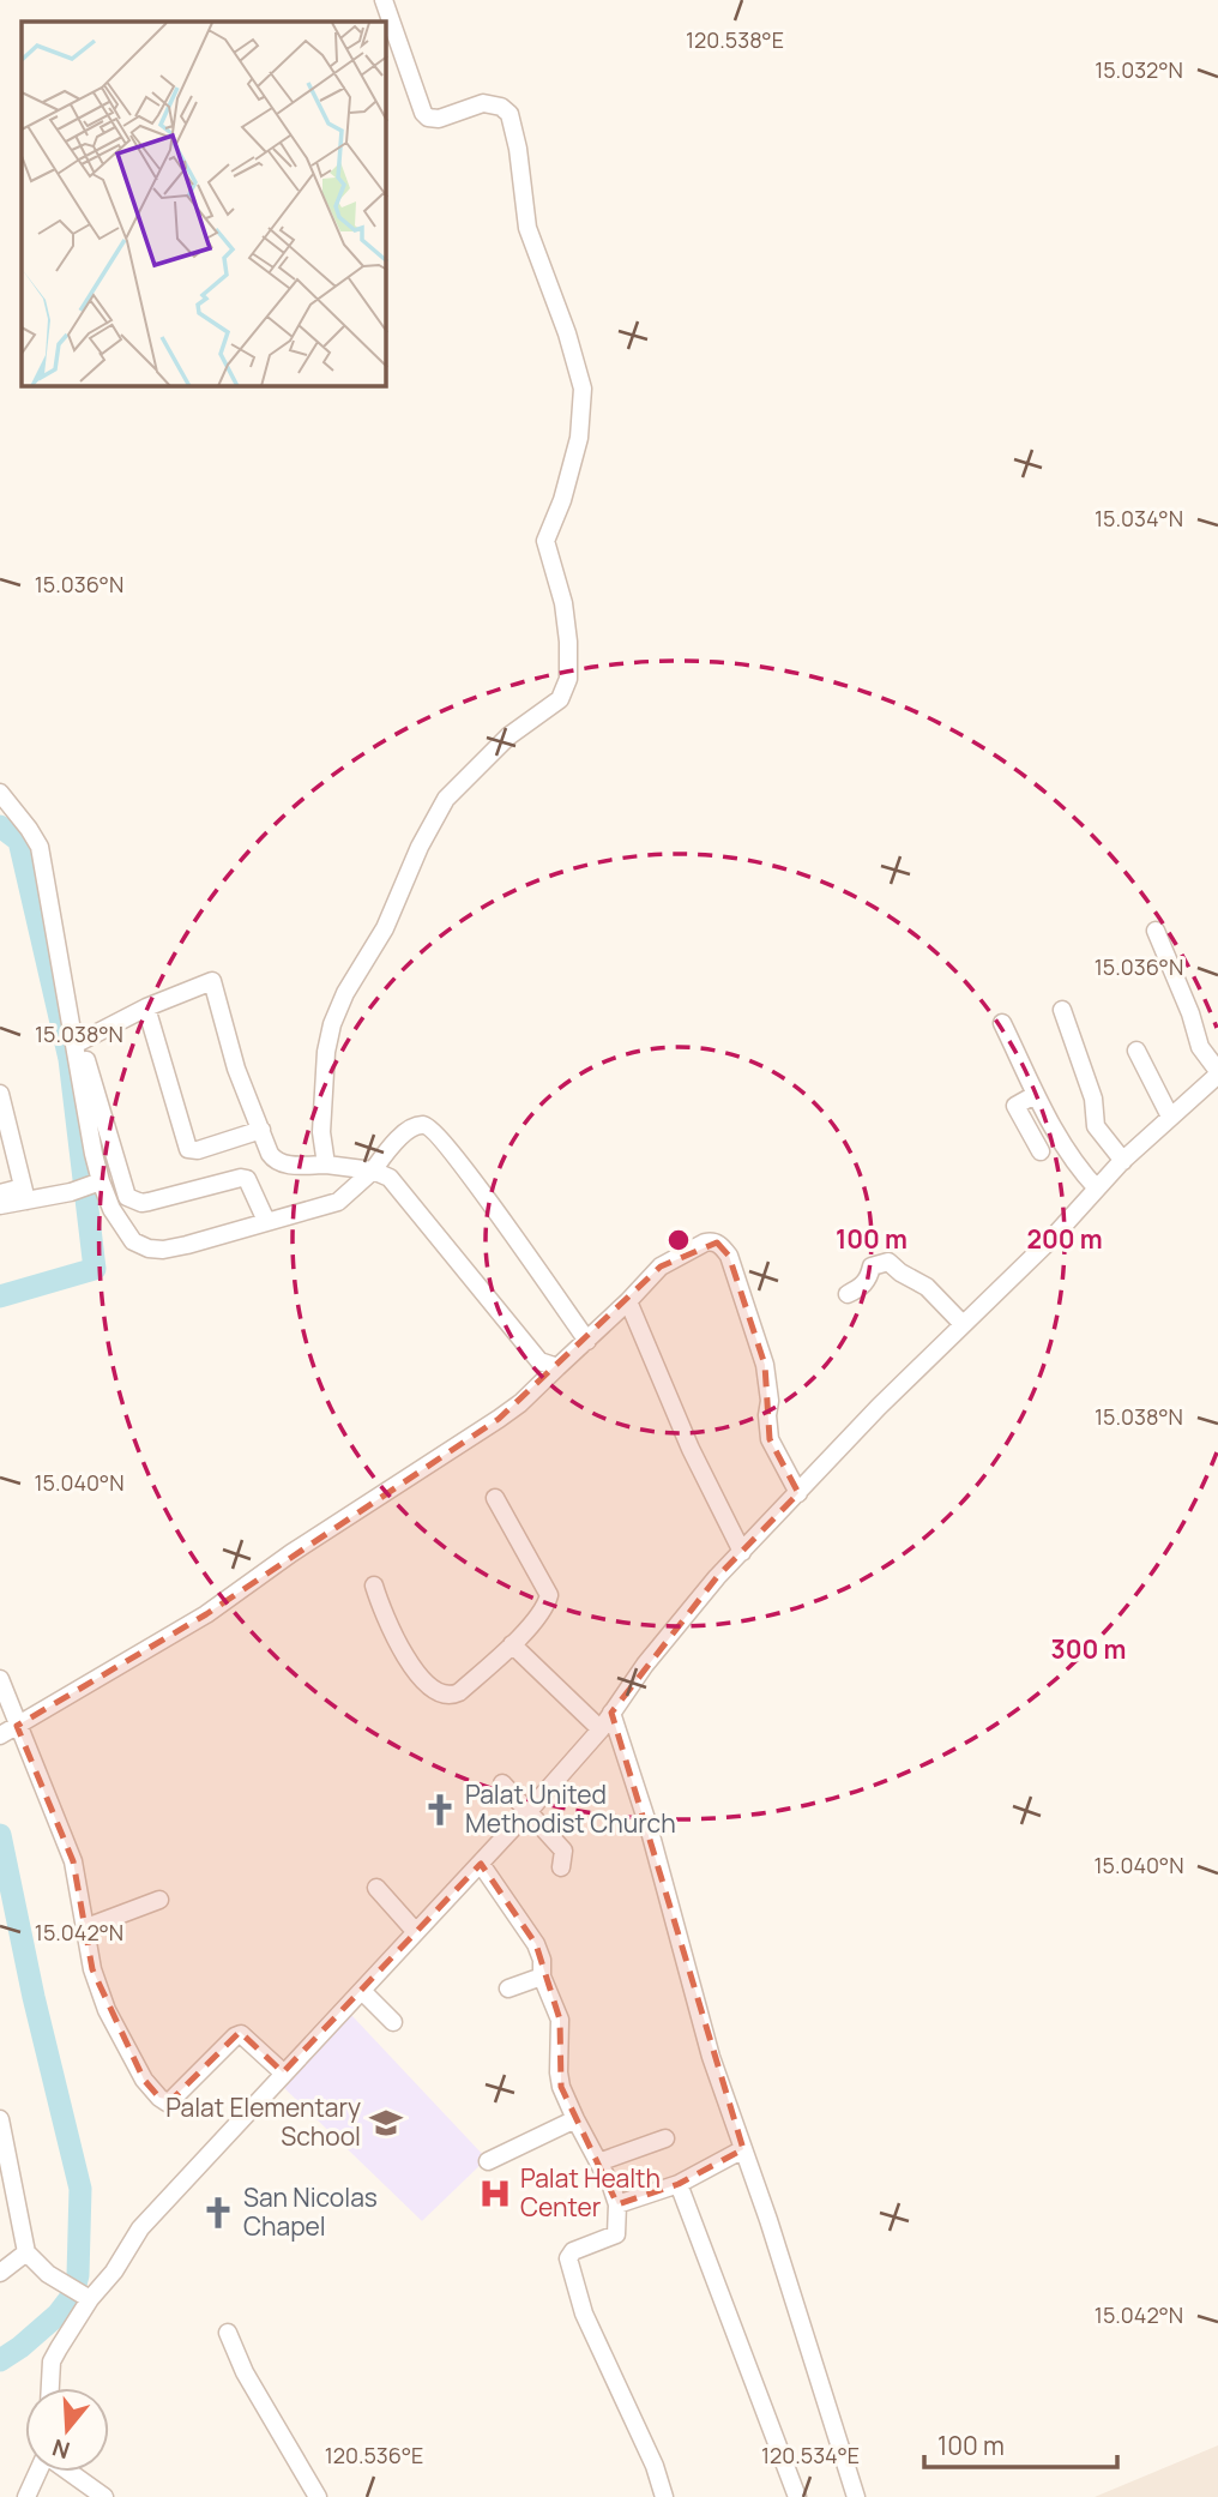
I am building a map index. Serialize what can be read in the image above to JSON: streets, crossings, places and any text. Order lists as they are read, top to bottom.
{
  "places": {
    "church": ["Palat United Methodist Church", "San Nicolas Chapel"],
    "school or university": ["Palat Elementary School"],
    "hospital": ["Palat Health Center"]
  },
  "scale_bar": "100 m",
  "north": "bottom",
  "coordinates": [
    "120.538°E",
    "15.032°N",
    "15.034°N",
    "15.036°N",
    "15.038°N",
    "15.040°N",
    "15.042°N",
    "120.536°E",
    "120.534°E"
  ],
  "rings": ["100 m", "200 m", "300 m"]
}
